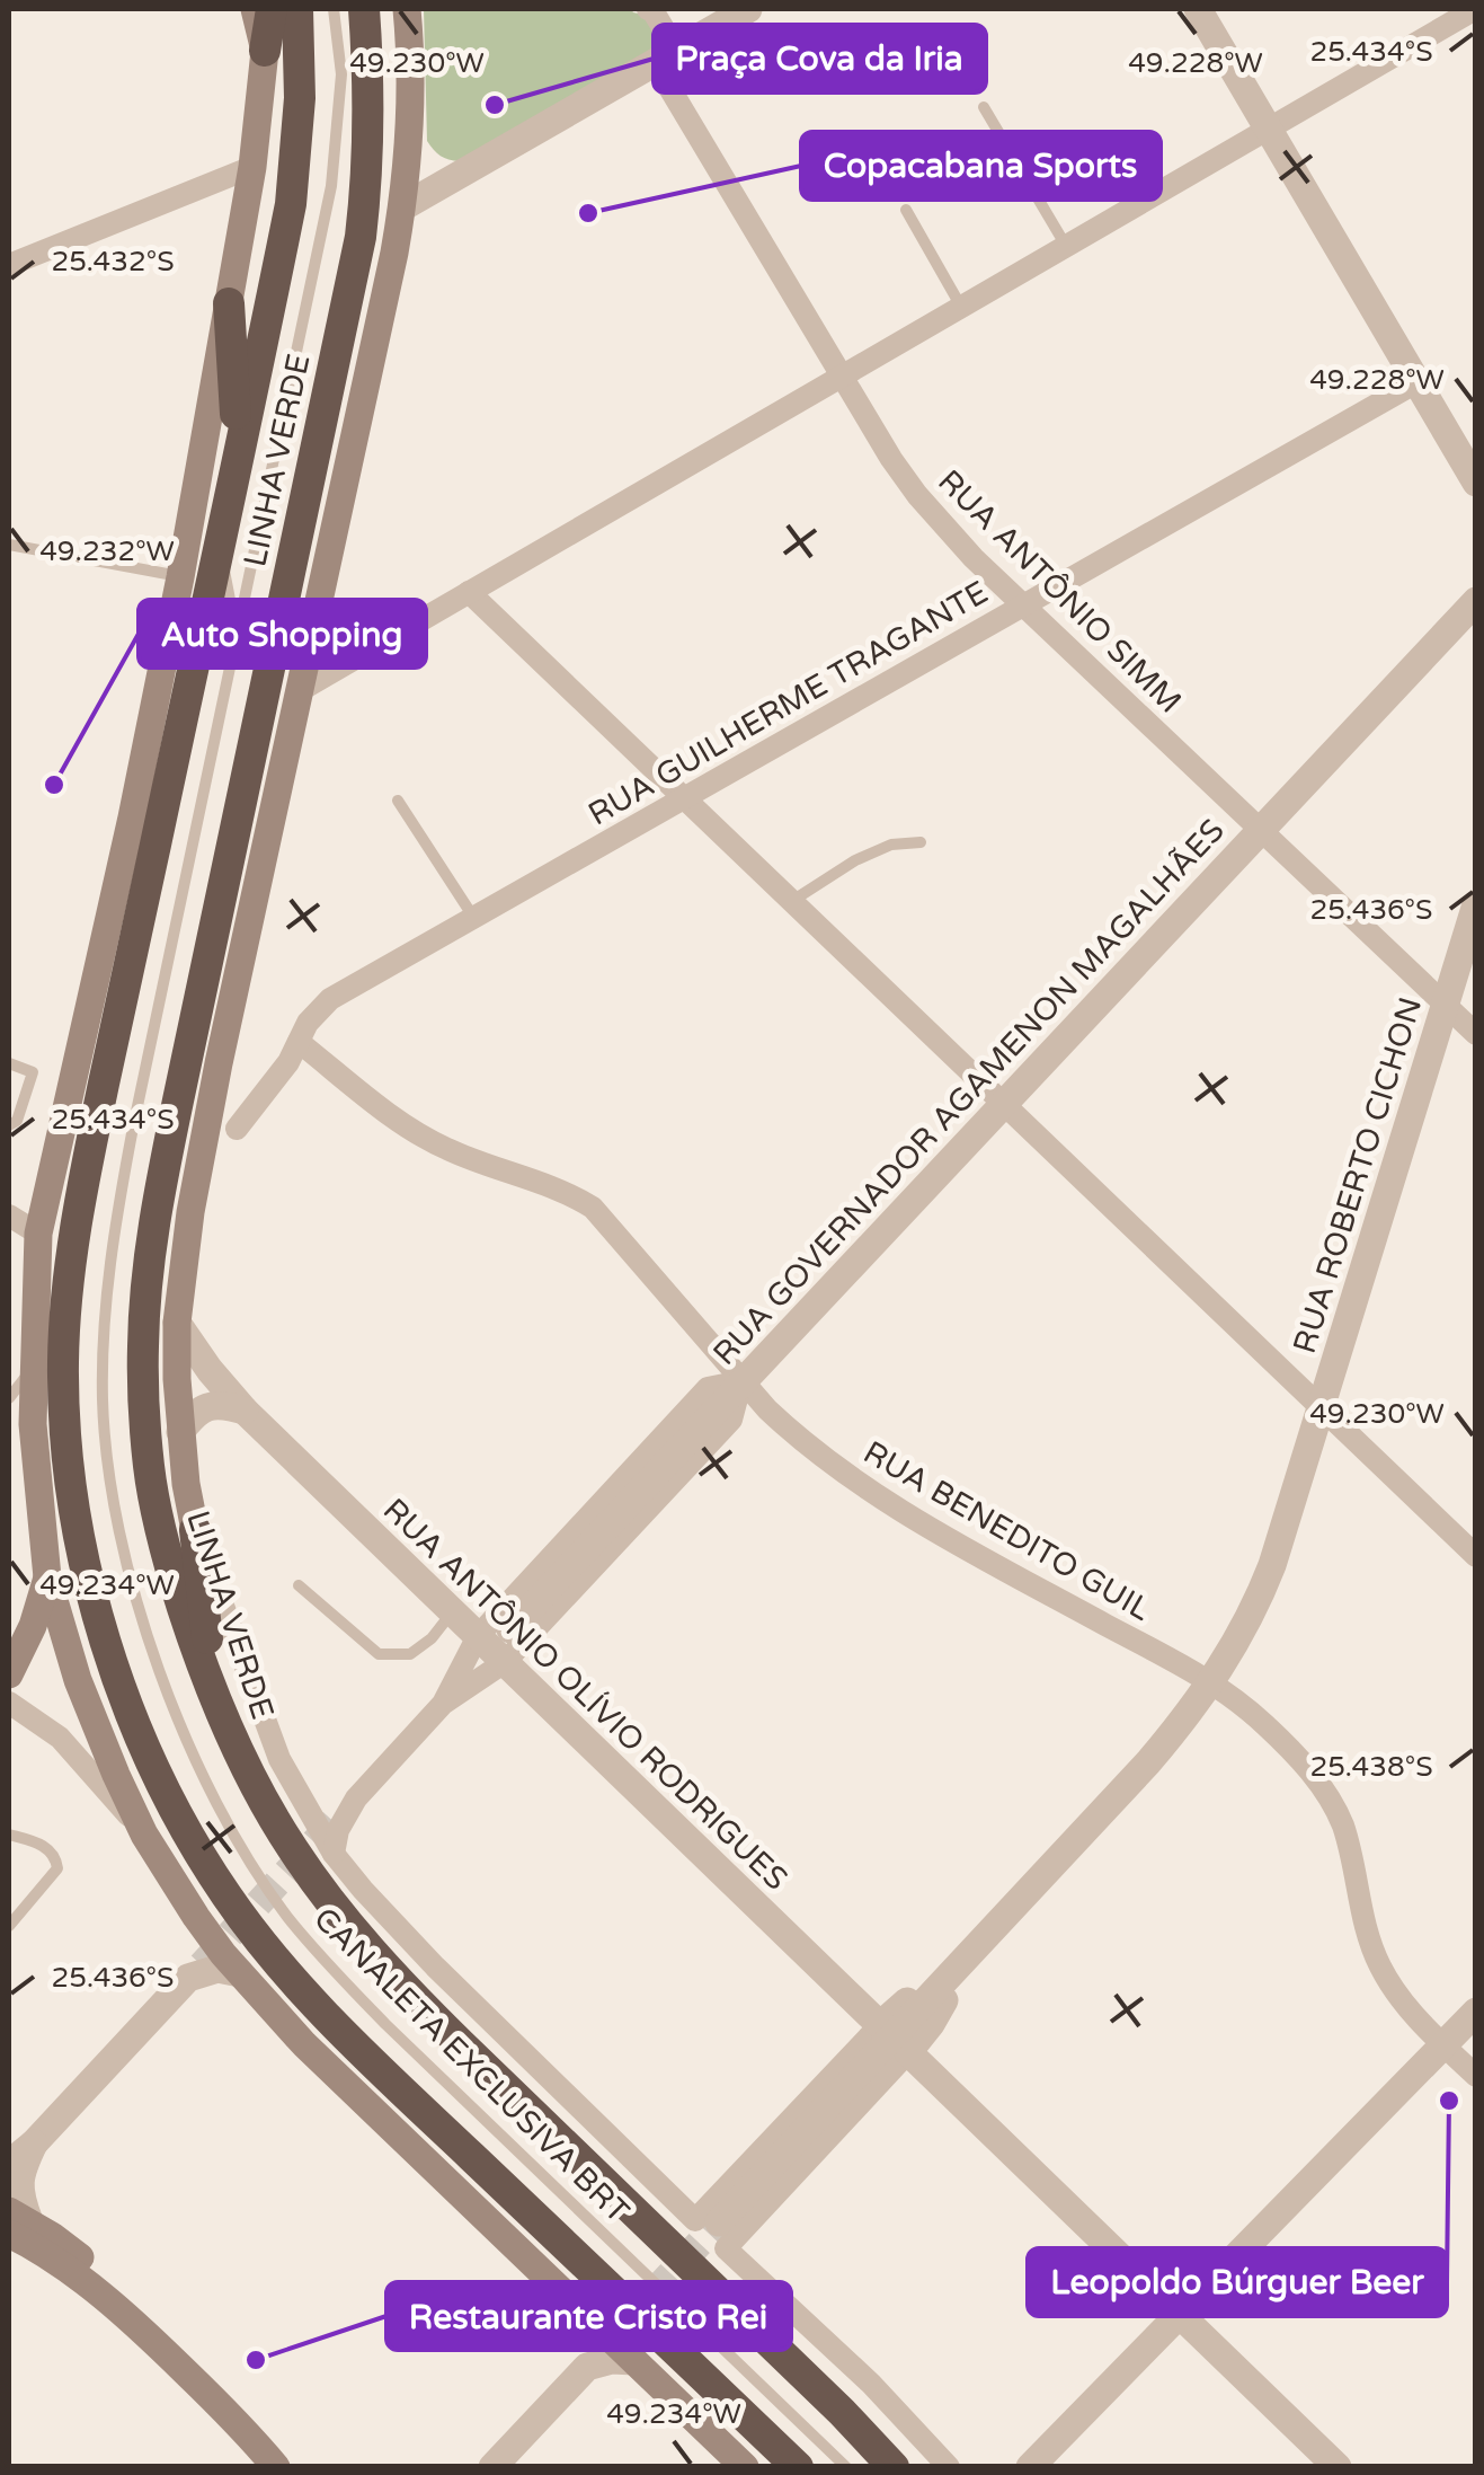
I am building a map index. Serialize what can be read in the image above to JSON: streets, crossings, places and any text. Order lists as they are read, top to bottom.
{
  "streets": {
    "highway": ["LINHA VERDE"],
    "street": [
      "RUA ANTÔNIO SIMM",
      "RUA GUILHERME TRAGANTE",
      "RUA GOVERNADOR AGAMENON MAGALHÃES",
      "RUA ROBERTO CICHON",
      "RUA BENEDITO GUIL",
      "RUA ANTÔNIO OLÍVIO RODRIGUES"
    ],
    "lane": ["CANALETA EXCLUSIVA BRT"]
  },
  "crossings": [
    ["LINHA VERDE", "RUA ROBERTO CICHON"],
    ["LINHA VERDE", "RUA ANTÔNIO OLÍVIO RODRIGUES"],
    ["LINHA VERDE", "CANALETA EXCLUSIVA BRT"],
    ["RUA ANTÔNIO SIMM", "RUA GUILHERME TRAGANTE"],
    ["RUA ANTÔNIO SIMM", "RUA GOVERNADOR AGAMENON MAGALHÃES"],
    ["RUA ANTÔNIO SIMM", "RUA ROBERTO CICHON"],
    ["RUA GUILHERME TRAGANTE", "RUA BENEDITO GUIL"],
    ["RUA GOVERNADOR AGAMENON MAGALHÃES", "RUA BENEDITO GUIL"],
    ["RUA ROBERTO CICHON", "RUA BENEDITO GUIL"]
  ],
  "places": [
    "Praça Cova da Iria",
    "Copacabana Sports",
    "Auto Shopping",
    "Leopoldo Búrguer Beer",
    "Restaurante Cristo Rei"
  ],
  "coordinates": [
    "25.434°S",
    "49.230°W",
    "49.228°W",
    "25.432°S",
    "49.232°W",
    "25.436°S",
    "49.234°W",
    "25.438°S"
  ]
}
